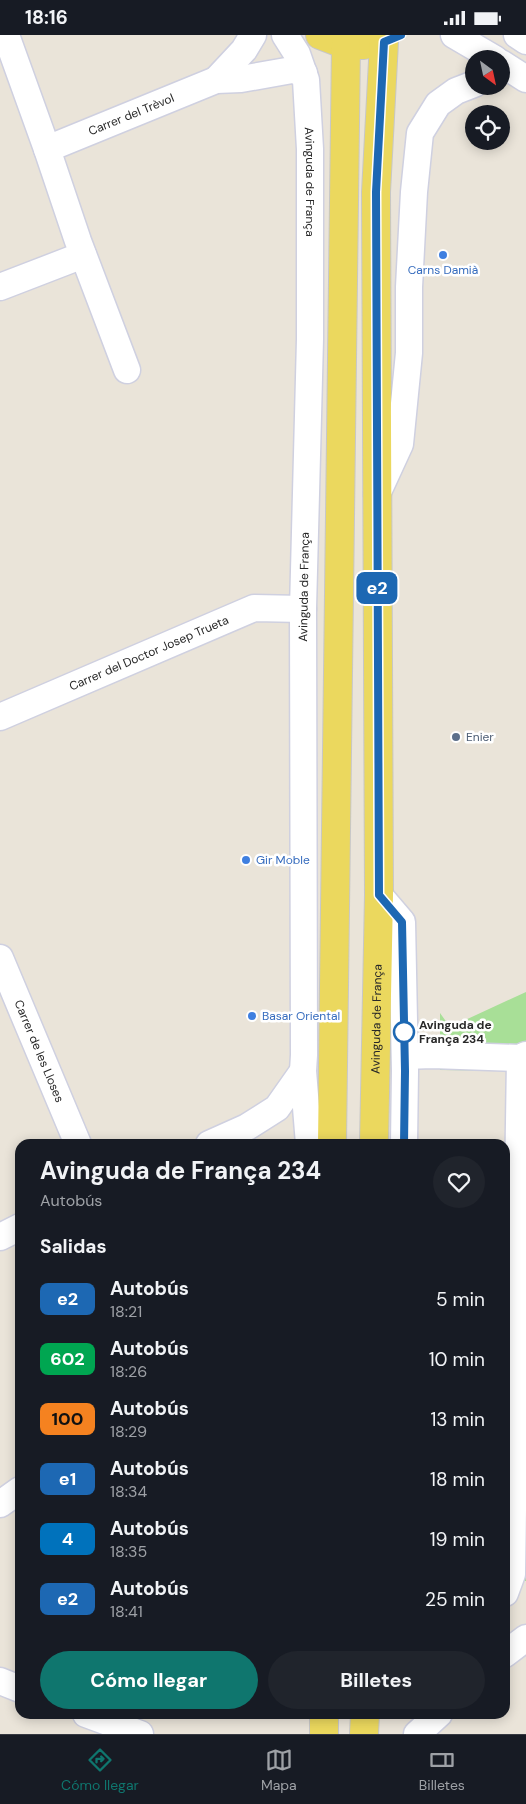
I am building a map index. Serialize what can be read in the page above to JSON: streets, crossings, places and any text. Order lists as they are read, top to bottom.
{
  "streets": {
    "main road": ["Avinguda de França"],
    "street": ["Carrer del Trèvol", "Carrer del Doctor Josep Trueta", "Carrer de les Lloses"]
  },
  "crossings": [
    ["Carrer del Trèvol", "Avinguda de França"],
    ["Avinguda de França", "Carrer del Doctor Josep Trueta"]
  ],
  "places": [
    "Carns Damià",
    "Enier",
    "Gir Moble",
    "Basar Oriental",
    "Avinguda de França 234"
  ],
  "lines": ["bus line e2"],
  "north": "bottom right",
  "page": {
    "status": "18:16",
    "on_map": "e2",
    "heading": [
      ["Avinguda de França 234", "Autobús"],
      "Salidas"
    ],
    "list": [
      {
        "mark": "e2",
        "name": "Autobús",
        "note": "18:21",
        "value": "5 min"
      },
      {
        "mark": "602",
        "name": "Autobús",
        "note": "18:26",
        "value": "10 min"
      },
      {
        "mark": "100",
        "name": "Autobús",
        "note": "18:29",
        "value": "13 min"
      },
      {
        "mark": "e1",
        "name": "Autobús",
        "note": "18:34",
        "value": "18 min"
      },
      {
        "mark": "4",
        "name": "Autobús",
        "note": "18:35",
        "value": "19 min"
      },
      {
        "mark": "e2",
        "name": "Autobús",
        "note": "18:41",
        "value": "25 min"
      }
    ],
    "buttons": ["Cómo llegar", "Billetes"],
    "tabs": ["Cómo llegar", "Mapa", "Billetes"]
  }
}
